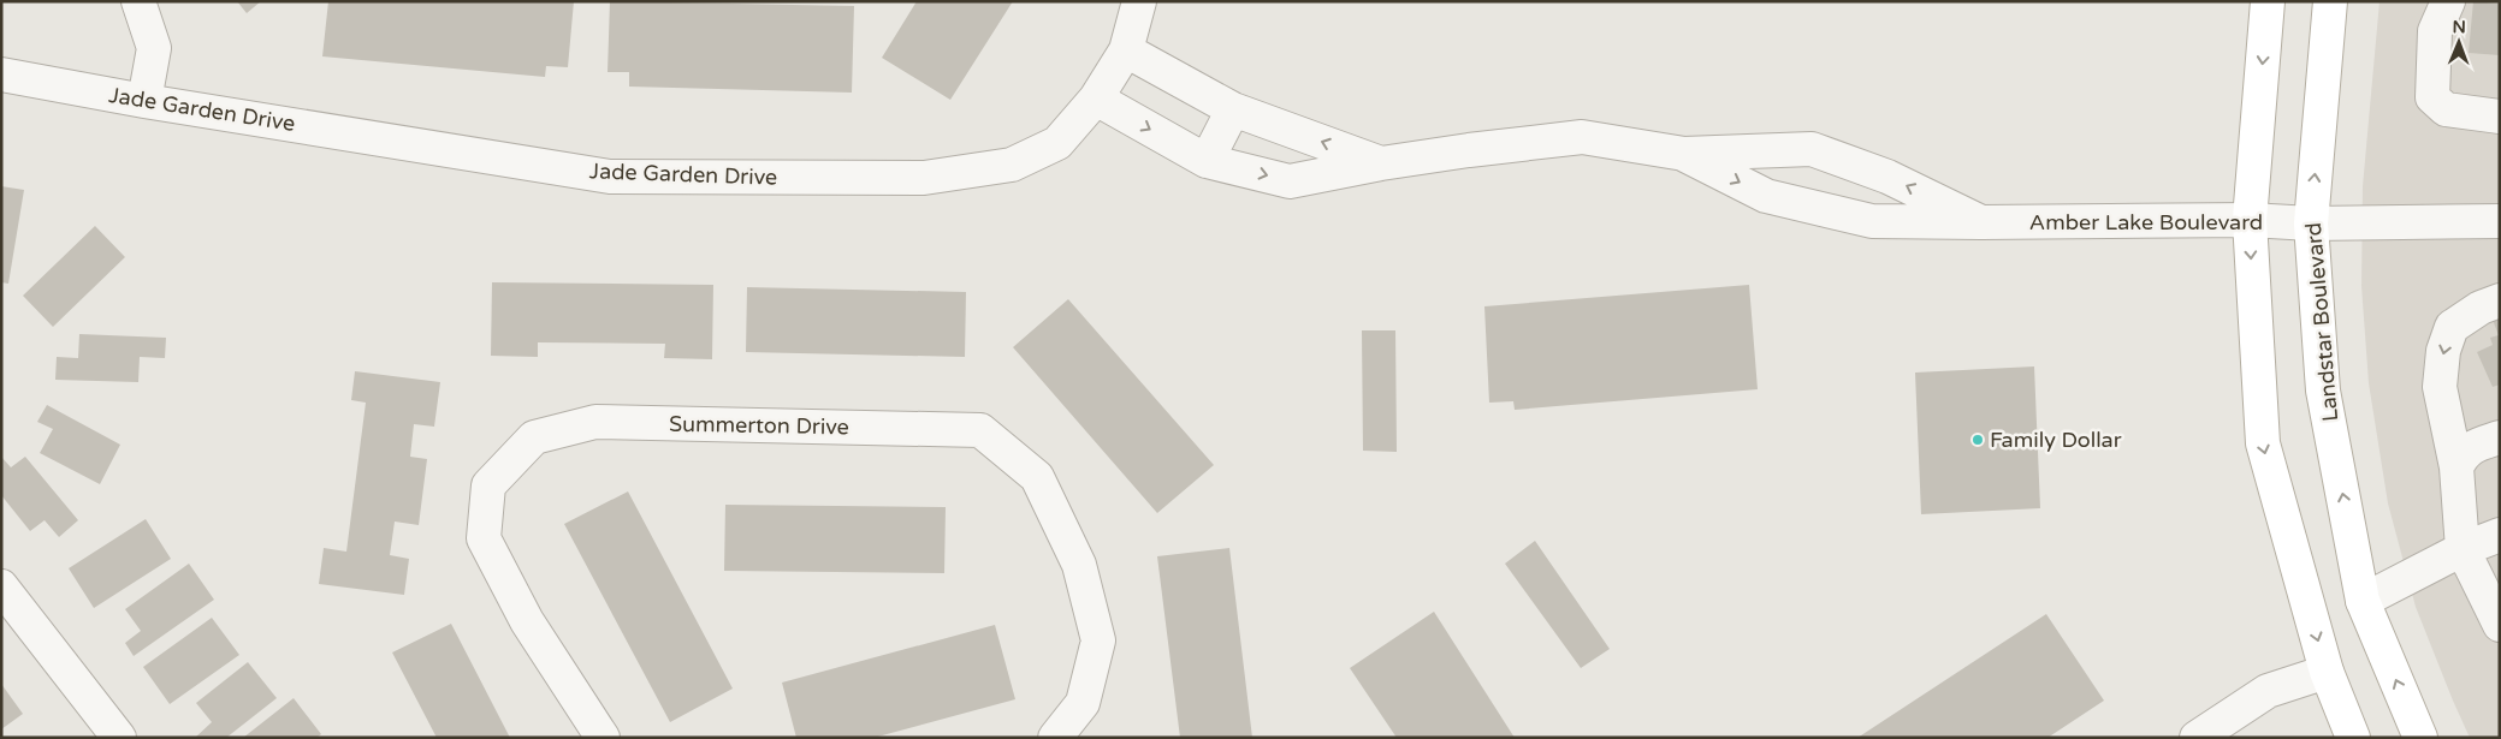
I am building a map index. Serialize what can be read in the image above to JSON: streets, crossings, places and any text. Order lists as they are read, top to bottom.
{
  "streets": {
    "main road": ["Landstar Boulevard"],
    "street": ["Jade Garden Drive", "Amber Lake Boulevard", "Summerton Drive"]
  },
  "crossings": [
    ["Jade Garden Drive", "Amber Lake Boulevard"],
    ["Amber Lake Boulevard", "Landstar Boulevard"]
  ],
  "places": ["Family Dollar"],
  "north": "top"
}
